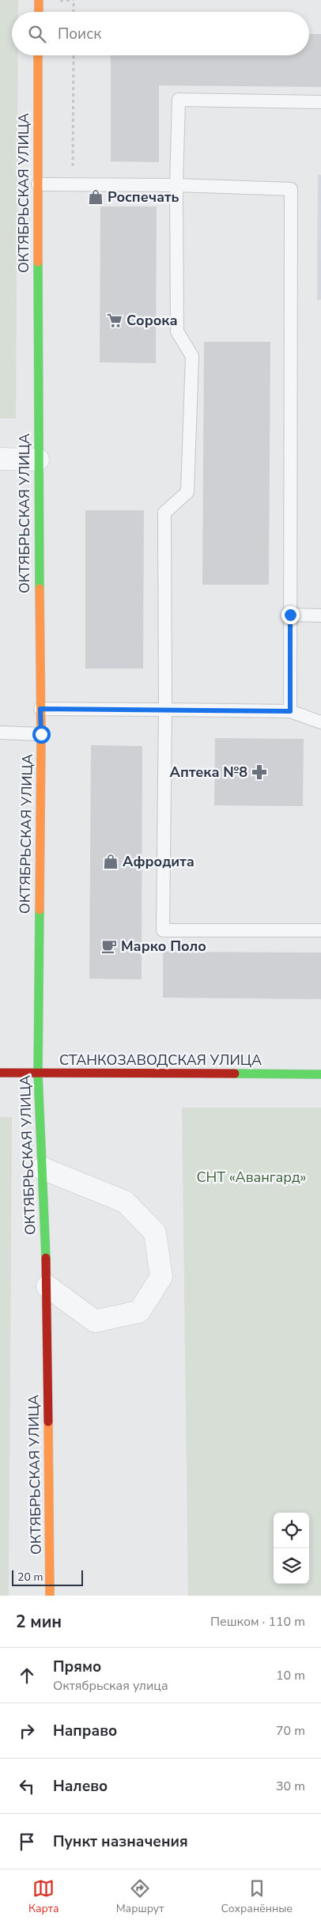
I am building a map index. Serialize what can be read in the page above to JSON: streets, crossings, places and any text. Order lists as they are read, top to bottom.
{
  "streets": {
    "main road": ["ОКТЯБРЬСКАЯ УЛИЦА", "СТАНКОЗАВОДСКАЯ УЛИЦА"]
  },
  "crossings": [
    ["ОКТЯБРЬСКАЯ УЛИЦА", "СТАНКОЗАВОДСКАЯ УЛИЦА"]
  ],
  "parks": ["СНТ «Авангард»"],
  "places": {
    "shop": ["Роспечать", "Афродита"],
    "supermarket": ["Сорока"],
    "pharmacy": ["Аптека №8"],
    "cafe": ["Марко Поло"]
  },
  "scale_bar": "20 m",
  "page": {
    "search": "Поиск",
    "scale": "20 m",
    "heading": ["2 мин", "Пешком · 110 m"],
    "list": [
      ["Прямо", "Октябрьская улица", "10 m"],
      ["Направо", "70 m"],
      ["Налево", "30 m"],
      "Пункт назначения"
    ],
    "nav": ["Карта", "Маршрут", "Сохранённые"]
  }
}
